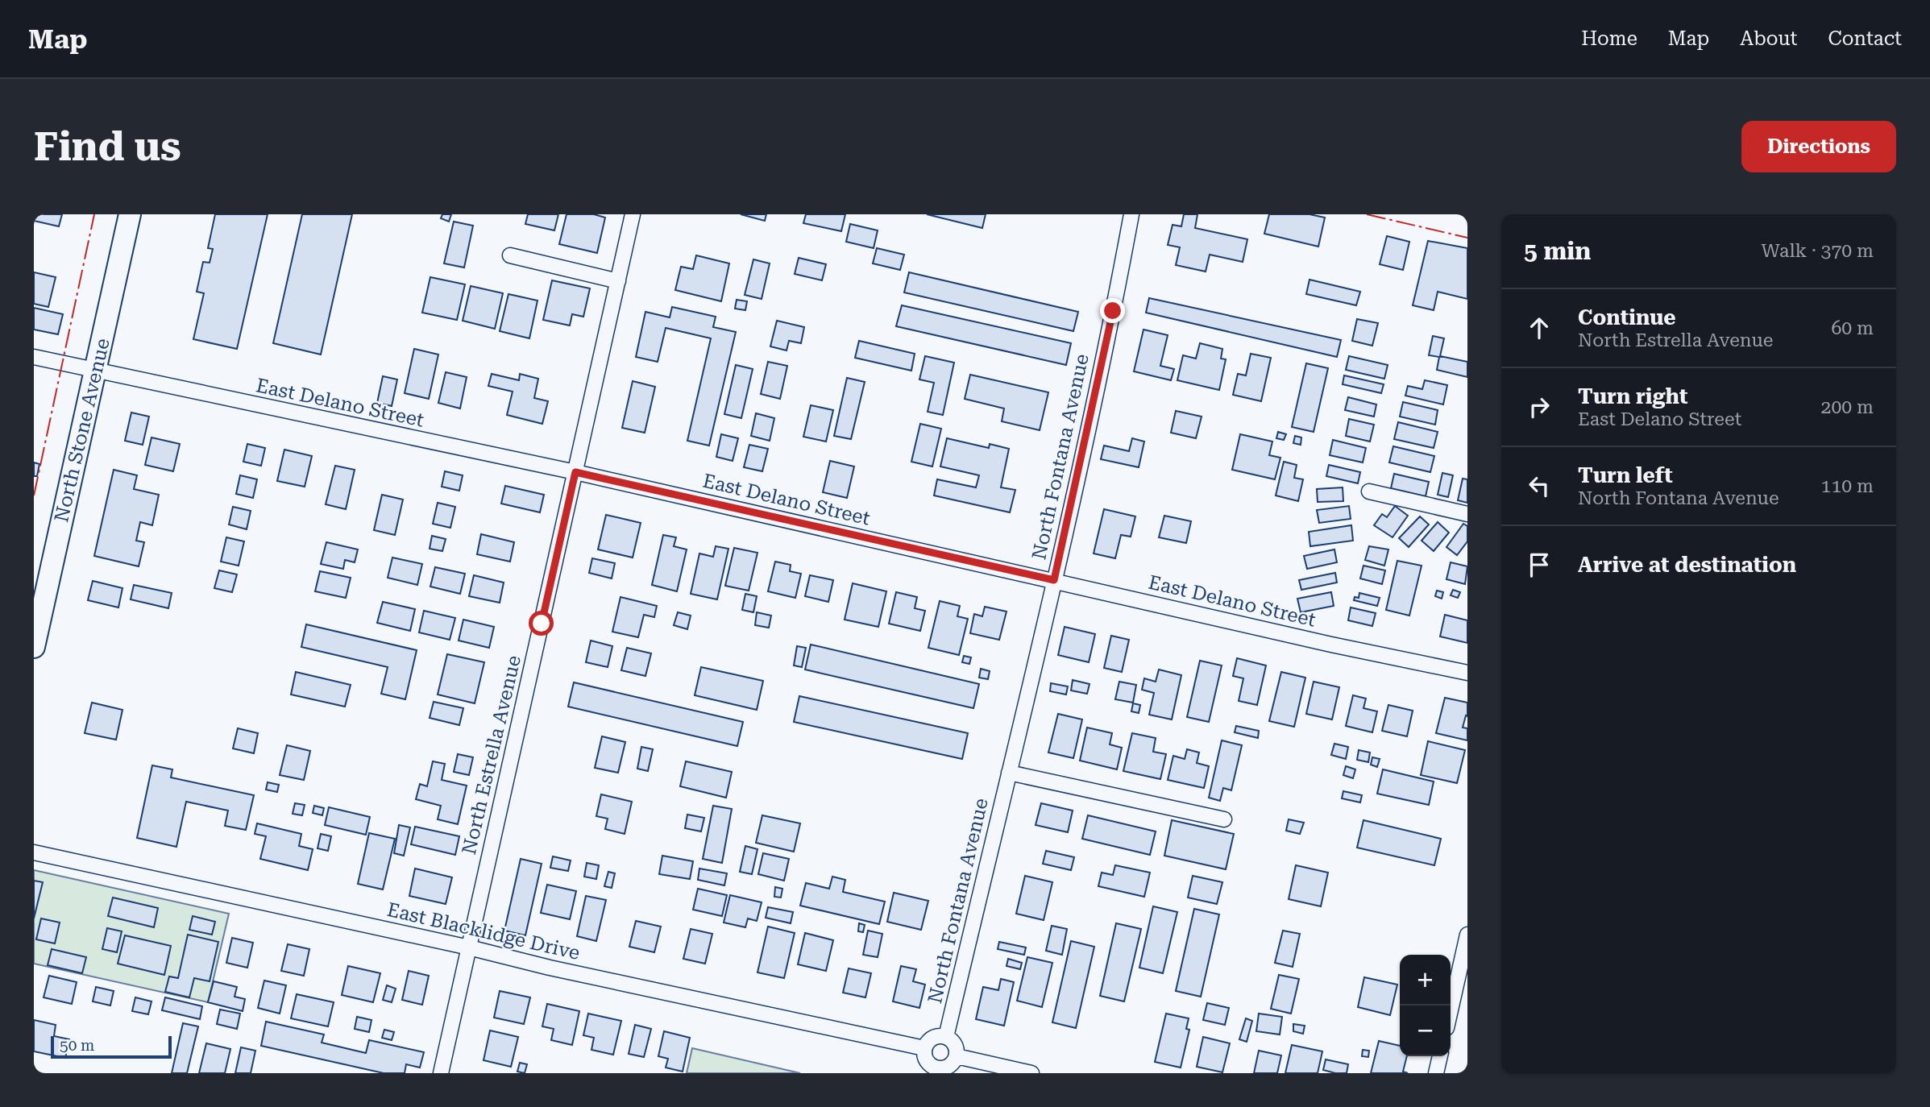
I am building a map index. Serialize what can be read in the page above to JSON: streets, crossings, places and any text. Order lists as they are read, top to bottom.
{
  "streets": {
    "main road": ["North Stone Avenue"],
    "street": [
      "East Delano Street",
      "North Fontana Avenue",
      "North Estrella Avenue",
      "East Blacklidge Drive"
    ]
  },
  "crossings": [
    ["East Delano Street", "North Stone Avenue"],
    ["East Delano Street", "North Fontana Avenue"],
    ["East Delano Street", "North Estrella Avenue"],
    ["North Fontana Avenue", "East Blacklidge Drive"],
    ["North Estrella Avenue", "East Blacklidge Drive"]
  ],
  "scale_bar": "50 m",
  "page": {
    "header": "Map",
    "nav": [
      "Home",
      "Map",
      "About",
      "Contact"
    ],
    "buttons": "Directions",
    "title": "Find us",
    "heading": ["5 min", "Walk · 370 m"],
    "list": [
      ["Continue", "North Estrella Avenue", "60 m"],
      ["Turn right", "East Delano Street", "200 m"],
      ["Turn left", "North Fontana Avenue", "110 m"],
      "Arrive at destination"
    ],
    "map_buttons": ["+", "−"],
    "scale": "50 m"
  }
}
